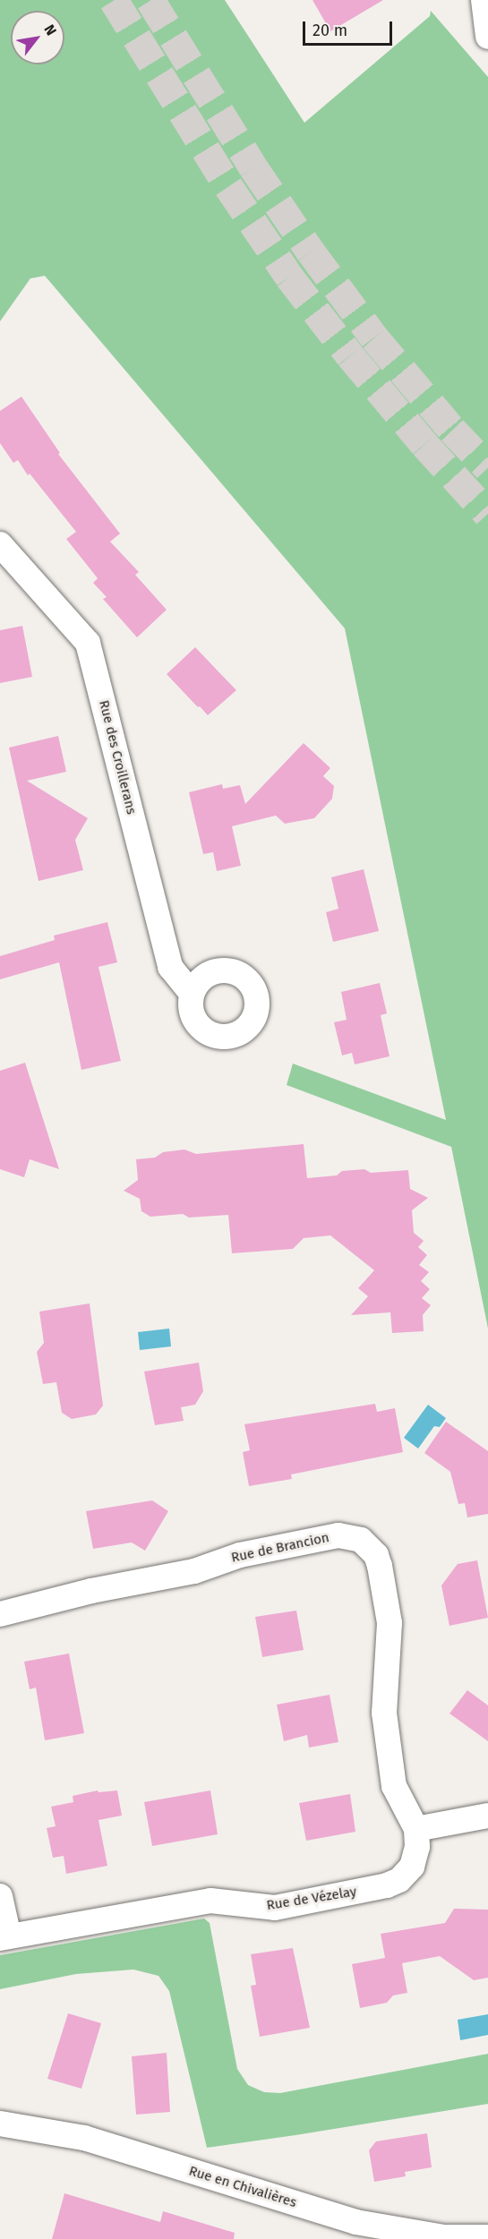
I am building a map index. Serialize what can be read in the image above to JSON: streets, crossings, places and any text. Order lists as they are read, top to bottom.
{
  "streets": {
    "street": [
      "Rue des Croillerans",
      "Rue de Brancion",
      "Rue de Vézelay",
      "Rue en Chivalières"
    ]
  },
  "crossings": [
    ["Rue de Brancion", "Rue de Vézelay"]
  ],
  "scale_bar": "20 m",
  "north": "top right"
}
